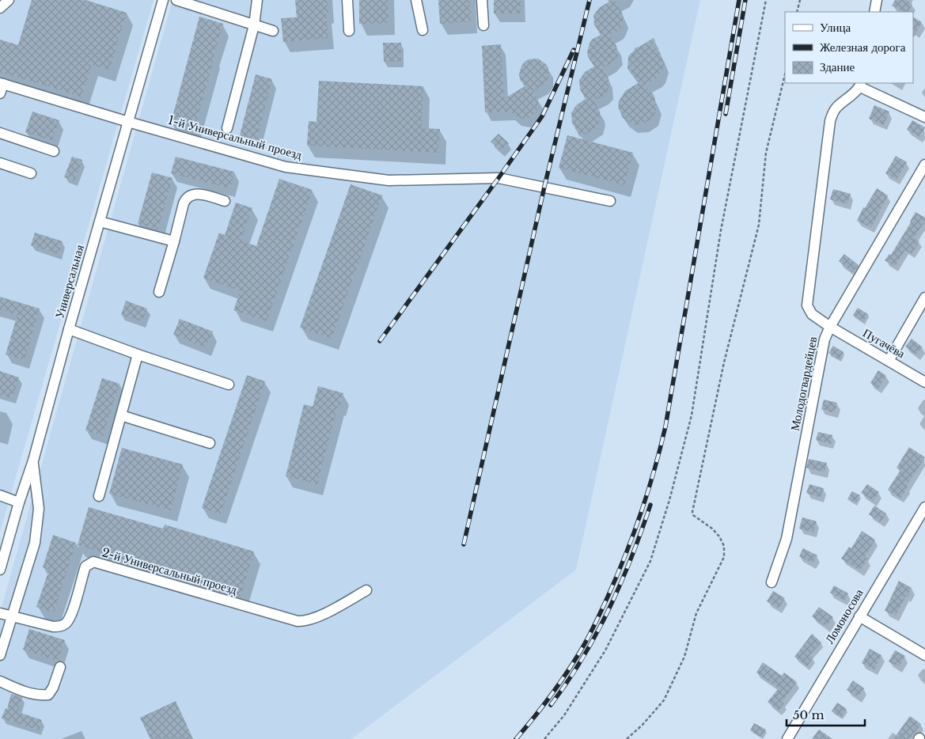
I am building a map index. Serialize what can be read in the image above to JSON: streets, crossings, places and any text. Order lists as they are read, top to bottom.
{
  "streets": {
    "street": [
      "1-й Универсальный проезд",
      "Универсальная",
      "Пугачёва",
      "Молодогвардейцев",
      "2-й Универсальный проезд",
      "Ломоносова"
    ]
  },
  "crossings": [
    ["1-й Универсальный проезд", "Универсальная"],
    ["Пугачёва", "Молодогвардейцев"]
  ],
  "legend": ["Улица", "Железная дорога", "Здание"],
  "scale_bar": "50 m"
}
